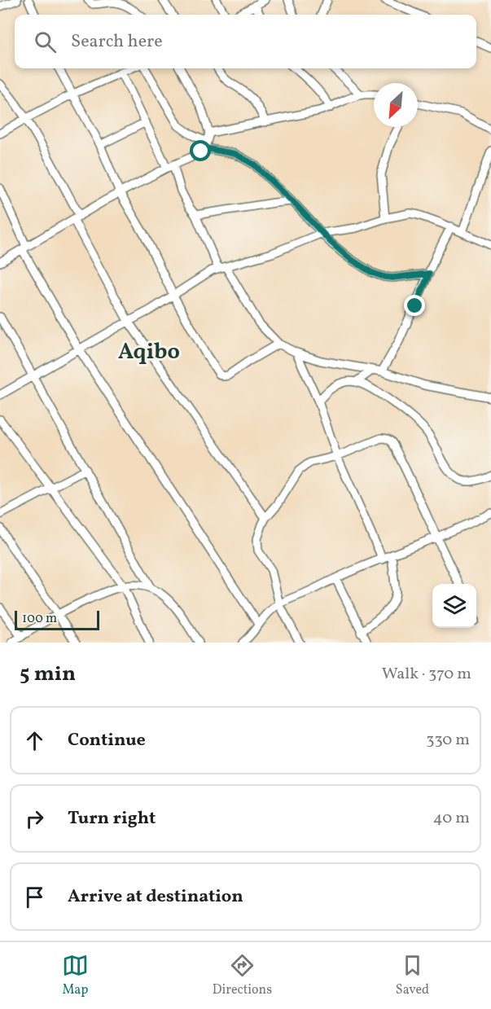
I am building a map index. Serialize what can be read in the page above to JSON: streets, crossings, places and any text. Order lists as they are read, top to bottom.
{
  "districts": ["Aqibo"],
  "scale_bar": "100 m",
  "north": "bottom left",
  "page": {
    "search": "Search here",
    "scale": "100 m",
    "heading": ["5 min", "Walk · 370 m"],
    "list": [
      ["Continue", "330 m"],
      ["Turn right", "40 m"],
      "Arrive at destination"
    ],
    "nav": ["Map", "Directions", "Saved"]
  }
}
